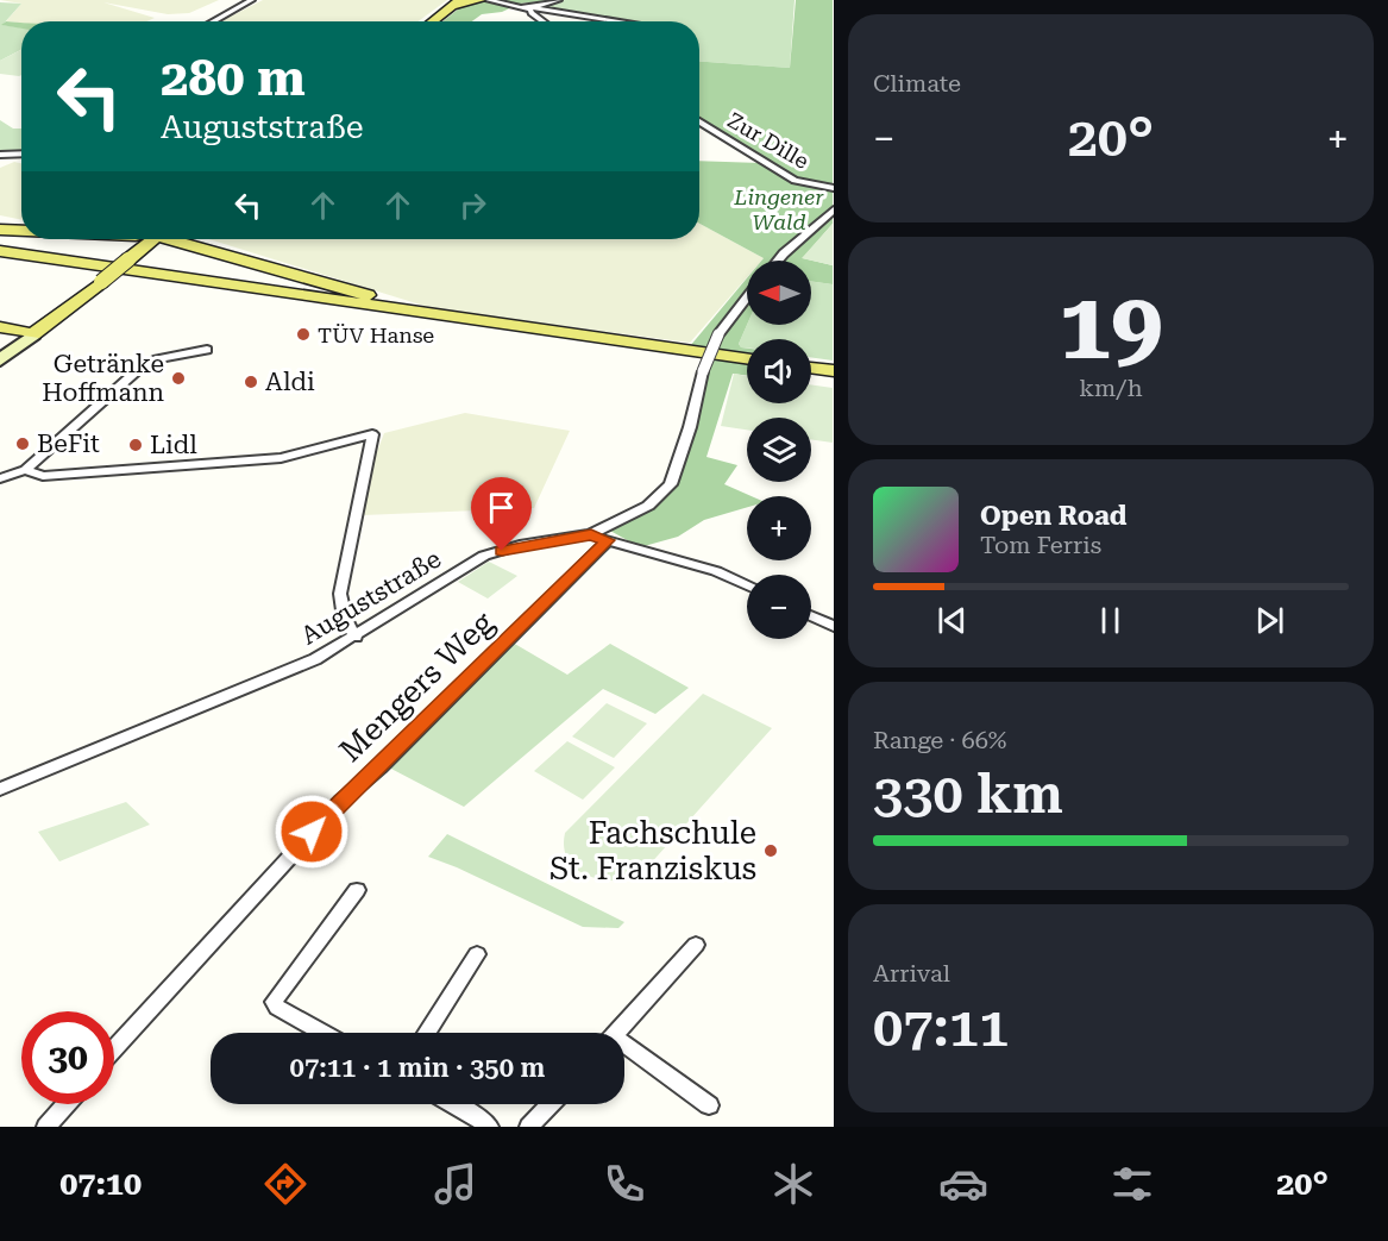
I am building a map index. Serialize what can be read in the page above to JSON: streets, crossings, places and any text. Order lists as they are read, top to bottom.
{
  "streets": {
    "street": ["Zur Dille", "Auguststraße", "Mengers Weg"]
  },
  "parks": ["Lingener Wald"],
  "places": [
    "TÜV Hanse",
    "Getränke Hoffmann",
    "Aldi",
    "BeFit",
    "Lidl",
    "Fachschule St. Franziskus"
  ],
  "north": "left",
  "page": {
    "tile": [
      "Climate",
      ["19", "km/h"],
      ["Range · 66%", "330 km"],
      ["Arrival", "07:11"]
    ],
    "turn": ["280 m", "Auguststraße"],
    "heat": ["−", "20°", "+"],
    "map_buttons": ["+", "−"],
    "song": ["Open Road", "Tom Ferris"],
    "limit": "30",
    "trip": "07:11 · 1 min · 350 m",
    "tabs": ["07:10", "20°"]
  }
}
